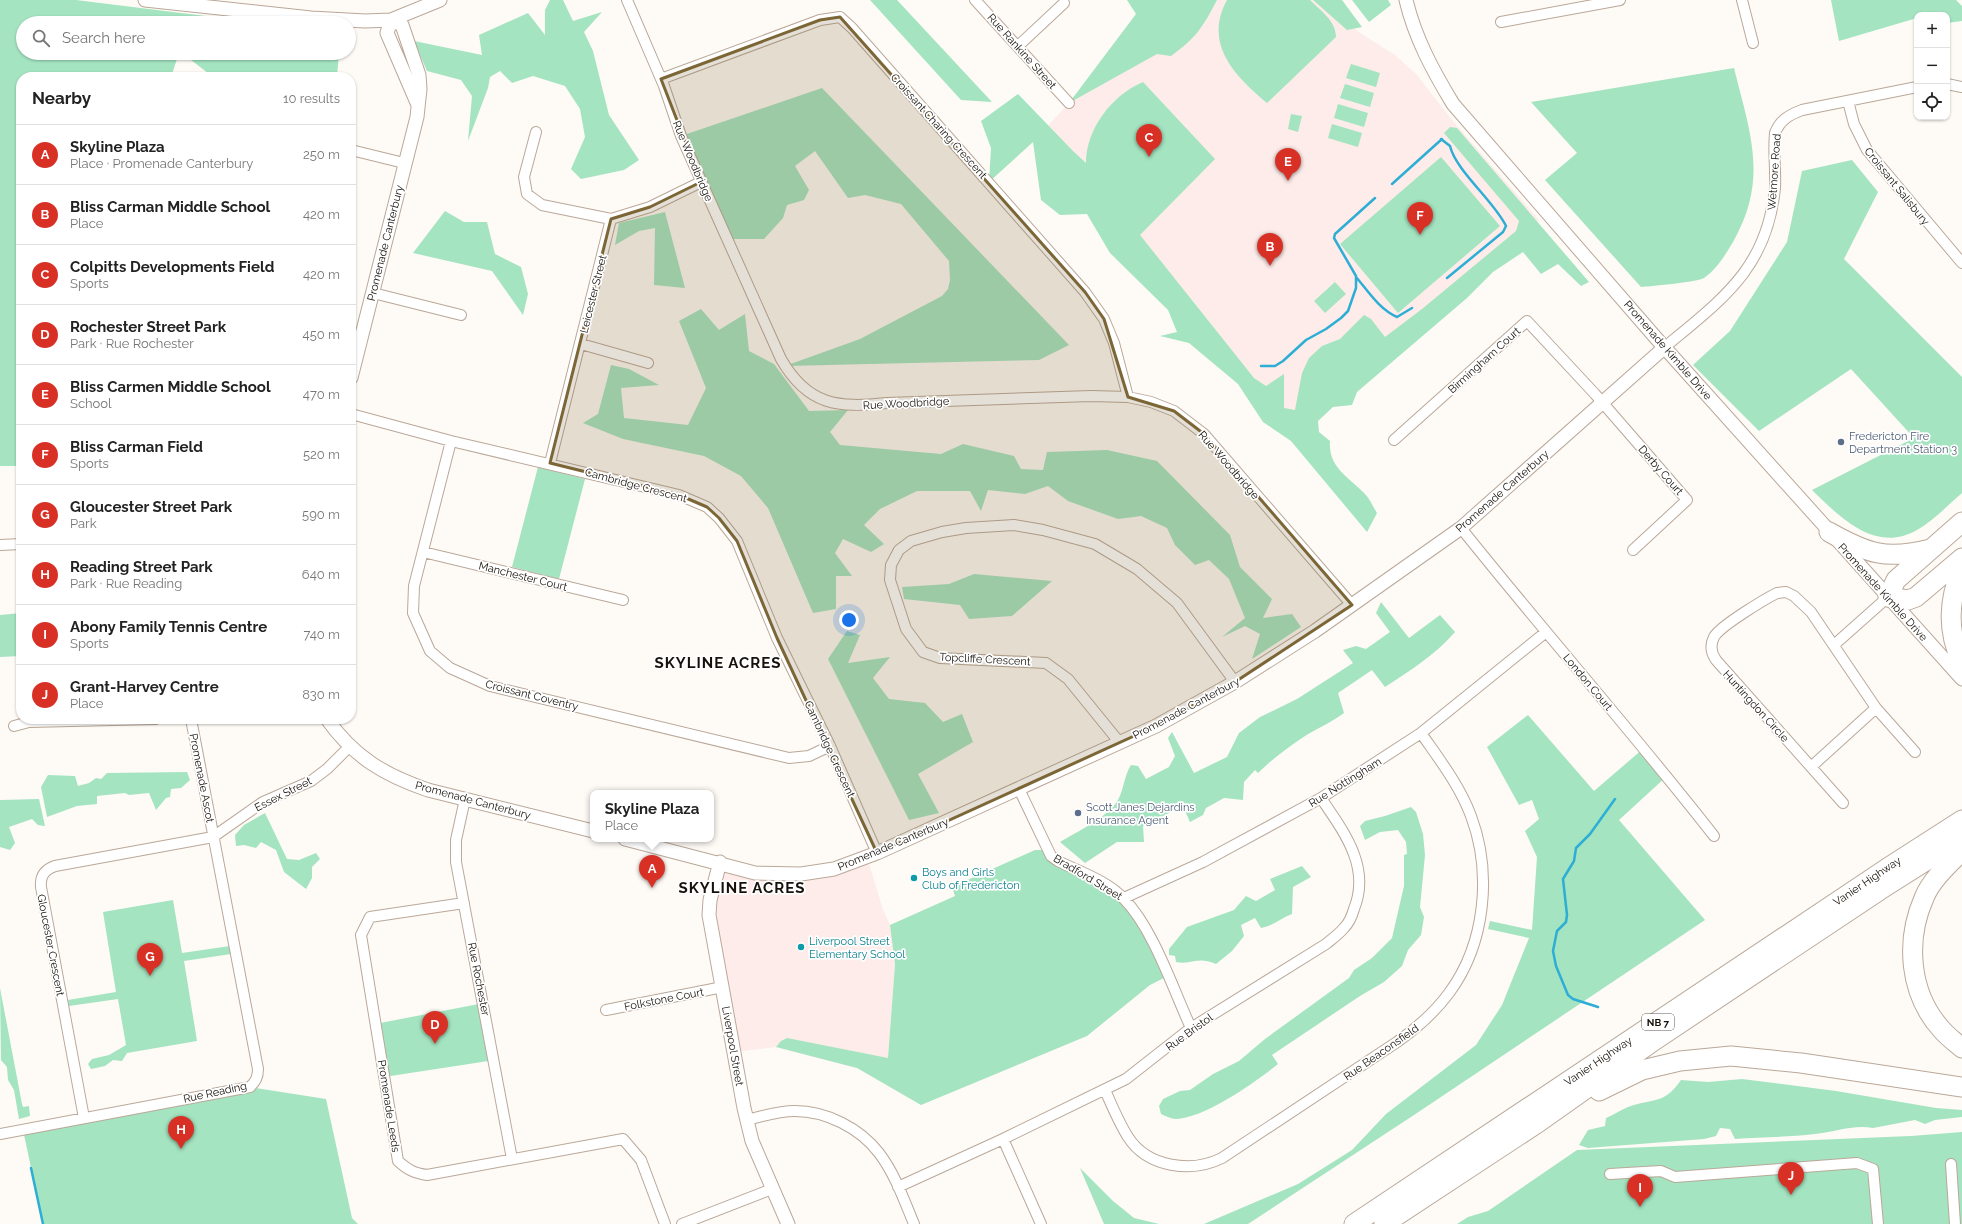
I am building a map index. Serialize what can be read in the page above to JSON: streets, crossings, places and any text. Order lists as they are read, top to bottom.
{
  "streets": {
    "highway": ["Vanier Highway", "NB 7"],
    "street": [
      "Rue Rankine Street",
      "Croissant Charing Crescent",
      "Rue Woodbridge",
      "Wetmore Road",
      "Croissant Salisbury",
      "Promenade Canterbury",
      "Leicester Street",
      "Promenade Kimble Drive",
      "Birmingham Court",
      "Derby Court",
      "Cambridge Crescent",
      "Manchester Court",
      "Topcliffe Crescent",
      "London Court",
      "Croissant Coventry",
      "Huntingdon Circle",
      "Promenade Ascot",
      "Rue Nottingham",
      "Essex Street",
      "Bradford Street",
      "Gloucester Crescent",
      "Rue Rochester",
      "Folkstone Court",
      "Rue Bristol",
      "Liverpool Street",
      "Rue Beaconsfield",
      "Rue Reading",
      "Promenade Leeds"
    ]
  },
  "crossings": [
    ["Croissant Charing Crescent", "Rue Woodbridge"],
    ["Rue Woodbridge", "Promenade Canterbury"],
    ["Wetmore Road", "Croissant Salisbury"],
    ["Wetmore Road", "Promenade Canterbury"],
    ["Wetmore Road", "Promenade Kimble Drive"],
    ["Promenade Canterbury", "Promenade Kimble Drive"],
    ["Promenade Canterbury", "Birmingham Court"],
    ["Promenade Canterbury", "Derby Court"],
    ["Promenade Canterbury", "Cambridge Crescent"],
    ["Promenade Canterbury", "Topcliffe Crescent"],
    ["Promenade Canterbury", "London Court"],
    ["Promenade Canterbury", "Essex Street"],
    ["Promenade Canterbury", "Bradford Street"],
    ["Promenade Canterbury", "Rue Rochester"],
    ["Promenade Canterbury", "Liverpool Street"],
    ["Leicester Street", "Cambridge Crescent"],
    ["Birmingham Court", "Derby Court"],
    ["Cambridge Crescent", "Croissant Coventry"],
    ["Manchester Court", "Croissant Coventry"],
    ["London Court", "Rue Nottingham"],
    ["Promenade Ascot", "Essex Street"],
    ["Promenade Ascot", "Gloucester Crescent"],
    ["Promenade Ascot", "Rue Reading"],
    ["Rue Nottingham", "Bradford Street"],
    ["Rue Nottingham", "Rue Bristol"],
    ["Rue Nottingham", "Rue Beaconsfield"],
    ["Essex Street", "Gloucester Crescent"],
    ["Essex Street", "Rue Reading"],
    ["Bradford Street", "Rue Bristol"],
    ["Gloucester Crescent", "Rue Reading"],
    ["Rue Rochester", "Promenade Leeds"],
    ["Folkstone Court", "Liverpool Street"],
    ["Rue Bristol", "Rue Beaconsfield"]
  ],
  "districts": ["SKYLINE ACRES", "SKYLINE ACRES"],
  "places": [
    "Fredericton Fire Department Station 3",
    "Scott Janes Dejardins Insurance Agent",
    "Boys and Girls Club of Fredericton",
    "Liverpool Street Elementary School"
  ],
  "page": {
    "map_buttons": ["+", "−"],
    "search": "Search here",
    "heading": ["Nearby", "10 results"],
    "pins": [
      "C",
      "E",
      "F",
      "B",
      "A",
      "G",
      "D",
      "H",
      "J",
      "I"
    ],
    "list": [
      {
        "mark": "A",
        "name": "Skyline Plaza",
        "note": "Place · Promenade Canterbury",
        "value": "250 m"
      },
      {
        "mark": "B",
        "name": "Bliss Carman Middle School",
        "note": "Place",
        "value": "420 m"
      },
      {
        "mark": "C",
        "name": "Colpitts Developments Field",
        "note": "Sports",
        "value": "420 m"
      },
      {
        "mark": "D",
        "name": "Rochester Street Park",
        "note": "Park · Rue Rochester",
        "value": "450 m"
      },
      {
        "mark": "E",
        "name": "Bliss Carmen Middle School",
        "note": "School",
        "value": "470 m"
      },
      {
        "mark": "F",
        "name": "Bliss Carman Field",
        "note": "Sports",
        "value": "520 m"
      },
      {
        "mark": "G",
        "name": "Gloucester Street Park",
        "note": "Park",
        "value": "590 m"
      },
      {
        "mark": "H",
        "name": "Reading Street Park",
        "note": "Park · Rue Reading",
        "value": "640 m"
      },
      {
        "mark": "I",
        "name": "Abony Family Tennis Centre",
        "note": "Sports",
        "value": "740 m"
      },
      {
        "mark": "J",
        "name": "Grant-Harvey Centre",
        "note": "Place",
        "value": "830 m"
      }
    ],
    "popup": ["Skyline Plaza", "Place"]
  }
}
